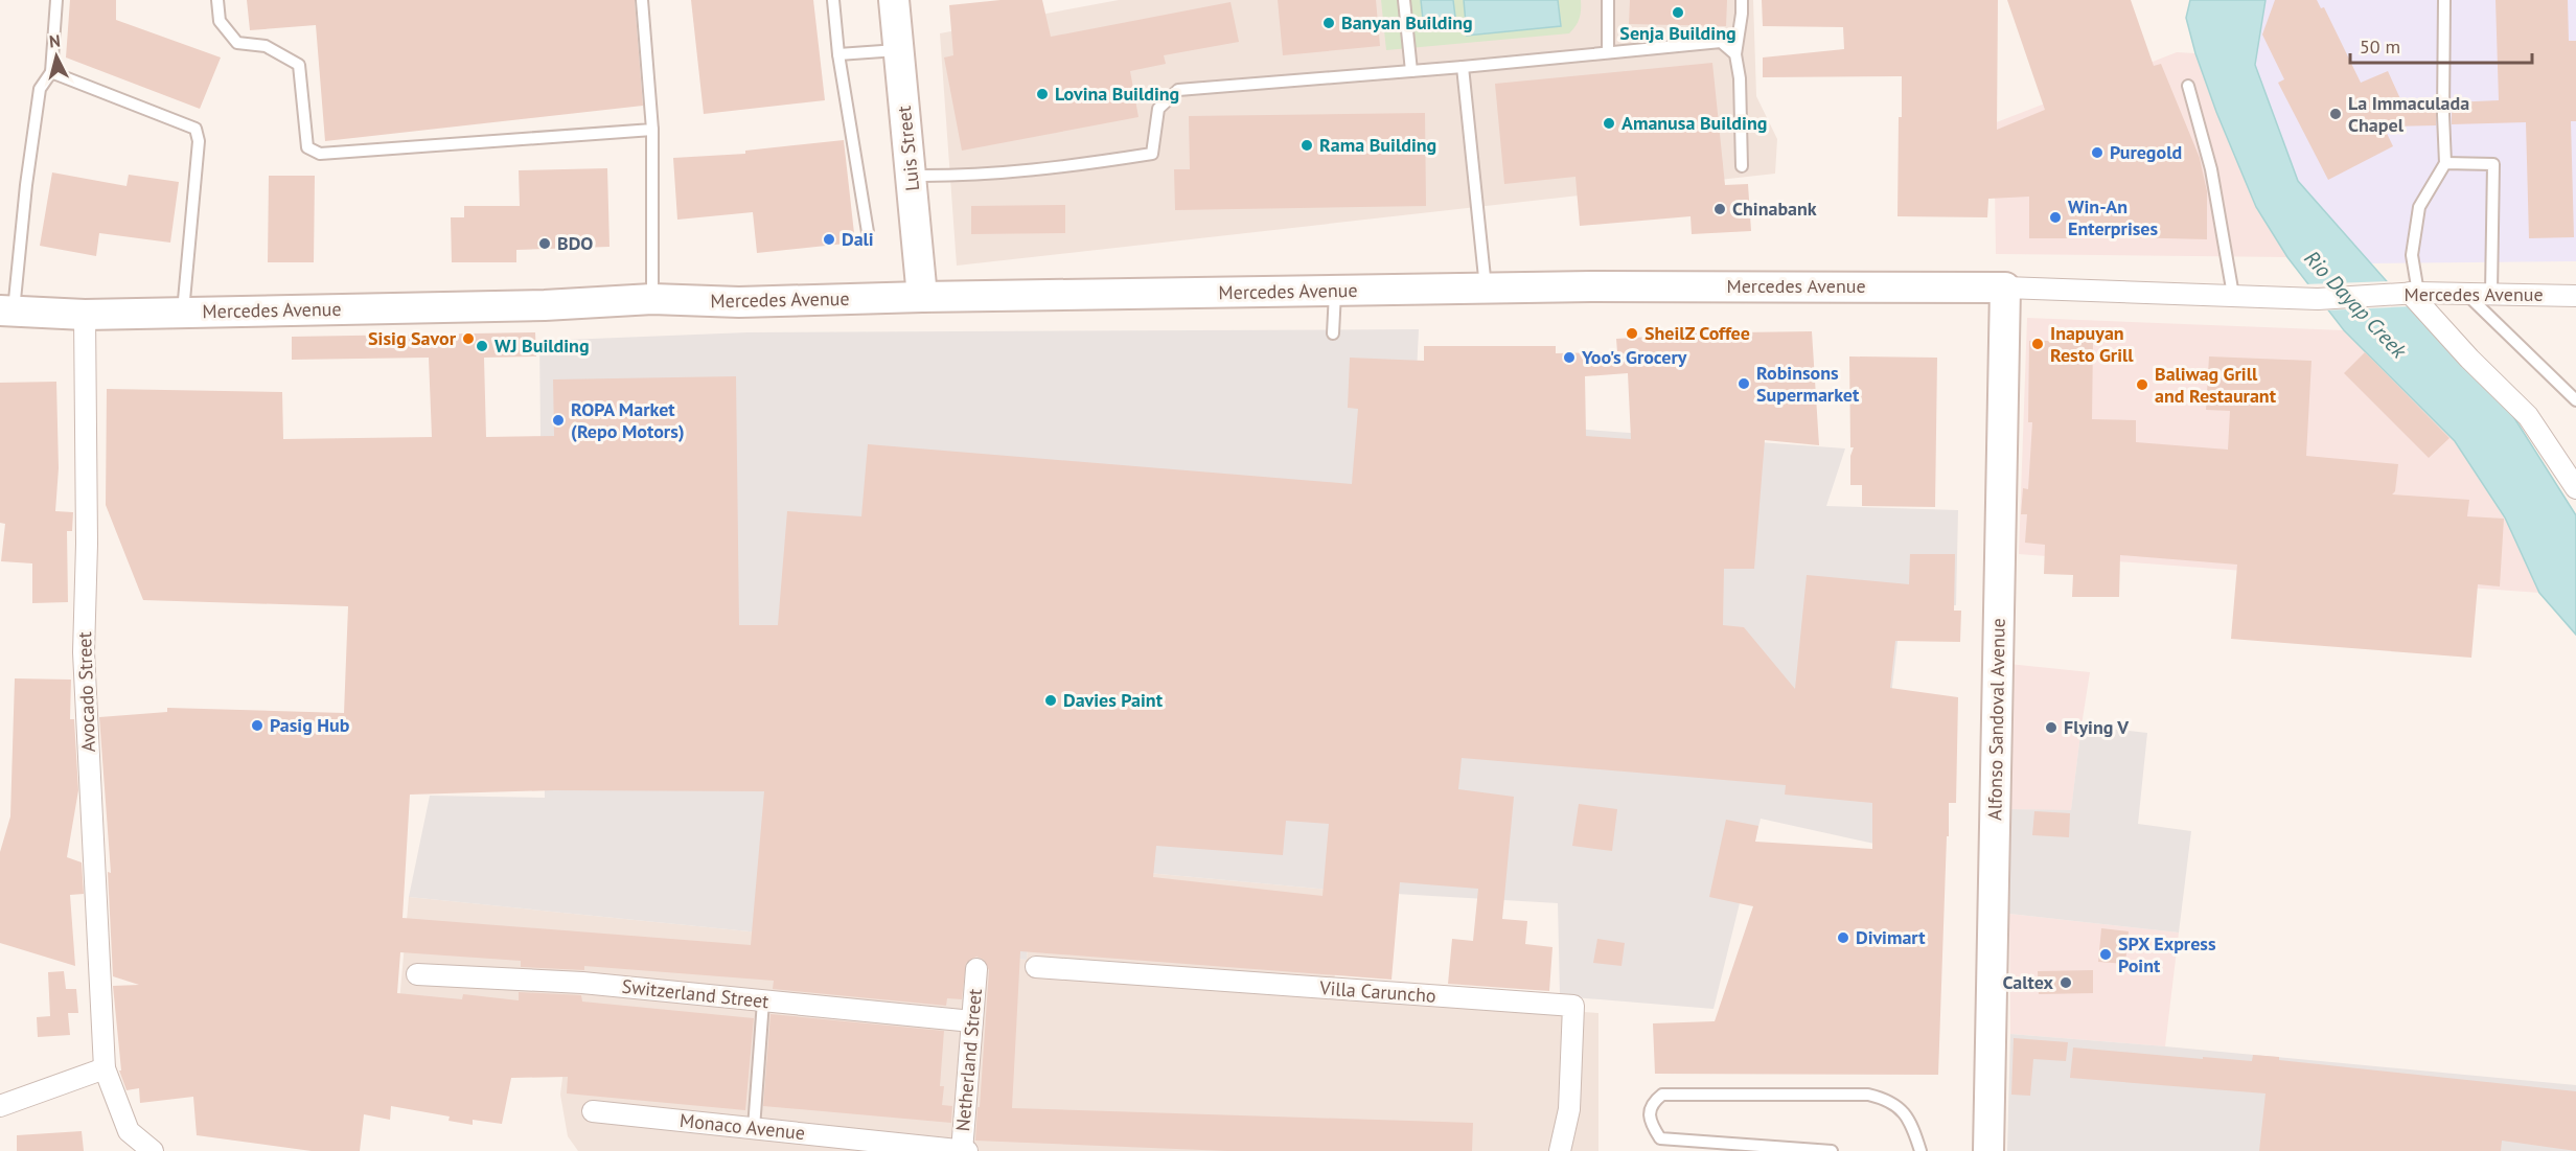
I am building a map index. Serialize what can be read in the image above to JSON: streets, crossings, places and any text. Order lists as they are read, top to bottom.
{
  "streets": {
    "main road": ["Luis Street", "Mercedes Avenue", "Alfonso Sandoval Avenue"],
    "street": [
      "Avocado Street",
      "Villa Caruncho",
      "Switzerland Street",
      "Netherland Street",
      "Monaco Avenue"
    ]
  },
  "crossings": [
    ["Luis Street", "Mercedes Avenue"],
    ["Mercedes Avenue", "Avocado Street"],
    ["Mercedes Avenue", "Alfonso Sandoval Avenue"],
    ["Switzerland Street", "Netherland Street"],
    ["Netherland Street", "Monaco Avenue"]
  ],
  "water": ["Rio Dayap Creek"],
  "places": [
    "Senja Building",
    "Banyan Building",
    "Lovina Building",
    "La Immaculada Chapel",
    "Amanusa Building",
    "Rama Building",
    "Puregold",
    "Chinabank",
    "Win-An Enterprises",
    "Dali",
    "BDO",
    "SheilZ Coffee",
    "Sisig Savor",
    "Inapuyan Resto Grill",
    "WJ Building",
    "Yoo's Grocery",
    "Robinsons Supermarket",
    "Baliwag Grill and Restaurant",
    "ROPA Market (Repo Motors)",
    "Davies Paint",
    "Pasig Hub",
    "Flying V",
    "Divimart",
    "SPX Express Point",
    "Caltex"
  ],
  "scale_bar": "50 m",
  "north": "top"
}
